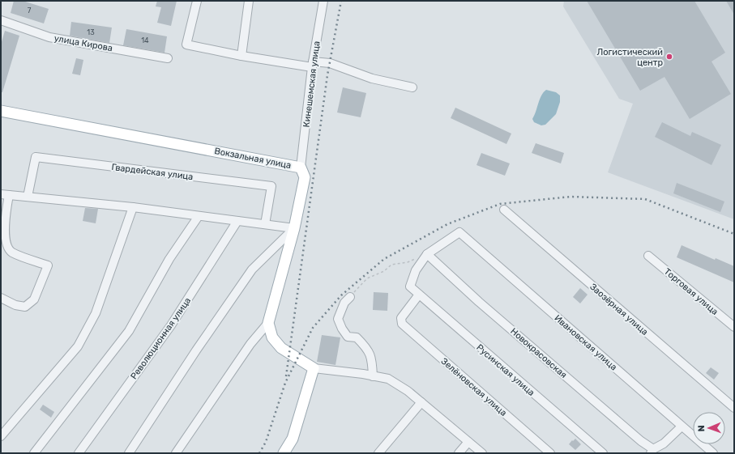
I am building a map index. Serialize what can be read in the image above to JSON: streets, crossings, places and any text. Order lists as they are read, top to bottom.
{
  "streets": {
    "main road": ["Вокзальная улица"],
    "street": [
      "улица Кирова",
      "Кинешемская улица",
      "Гвардейская улица",
      "Торговая улица",
      "Заозёрная улица",
      "Революционная улица",
      "Ивановская улица",
      "Новокрасовская",
      "Русинская улица",
      "Зелёновская улица"
    ]
  },
  "crossings": [
    ["Кинешемская улица", "Вокзальная улица"],
    ["Ивановская улица", "Новокрасовская"],
    ["Ивановская улица", "Русинская улица"],
    ["Новокрасовская", "Русинская улица"],
    ["Русинская улица", "Зелёновская улица"]
  ],
  "places": ["Логистический центр"],
  "house_numbers": ["7", "13", "14"],
  "north": "left"
}
